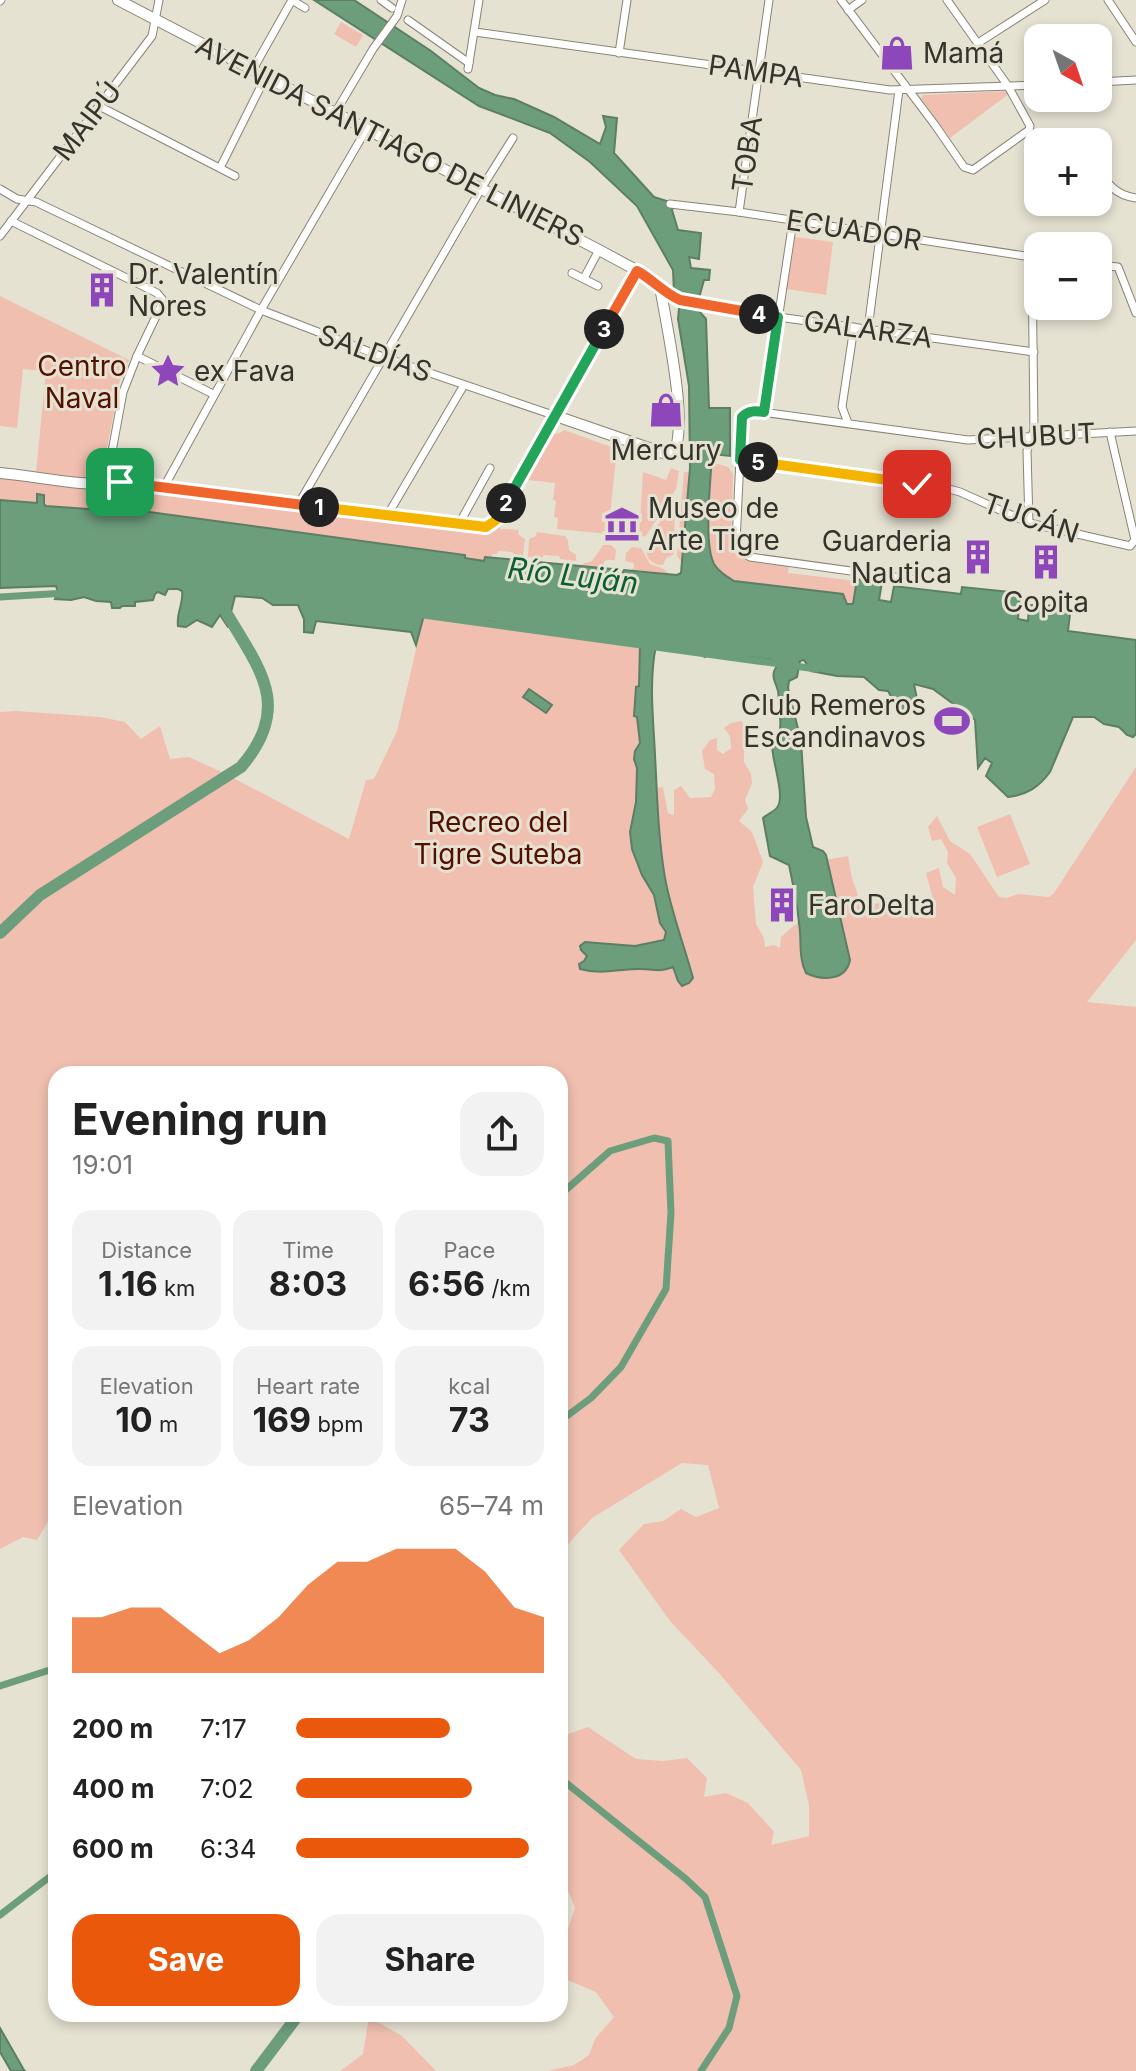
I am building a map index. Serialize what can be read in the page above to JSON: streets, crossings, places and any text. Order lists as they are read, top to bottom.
{
  "streets": {
    "street": [
      "PAMPA",
      "MAIPÚ",
      "AVENIDA SANTIAGO DE LINIERS",
      "TOBA",
      "ECUADOR",
      "GALARZA",
      "SALDÍAS",
      "CHUBUT",
      "TUCÁN"
    ]
  },
  "crossings": [
    ["PAMPA", "TOBA"],
    ["MAIPÚ", "AVENIDA SANTIAGO DE LINIERS"],
    ["MAIPÚ", "SALDÍAS"],
    ["AVENIDA SANTIAGO DE LINIERS", "GALARZA"],
    ["TOBA", "ECUADOR"],
    ["CHUBUT", "TUCÁN"]
  ],
  "water": ["Río Luján"],
  "parks": ["Centro Naval", "Recreo del Tigre Suteba"],
  "places": {
    "shop": ["Mamá", "Mercury"],
    "building": [
      "Dr. Valentín Nores",
      "Guarderia Nautica",
      "Copita",
      "FaroDelta"
    ],
    "place": ["ex Fava"],
    "museum": ["Museo de Arte Tigre"],
    "sports": ["Club Remeros Escandinavos"]
  },
  "north": "bottom right",
  "page": {
    "map_buttons": ["+", "−"],
    "pins": [
      "4",
      "3",
      "5",
      "2",
      "1"
    ],
    "heading": ["Evening run", "19:01"],
    "stats": [
      ["Distance", "1.16 km"],
      ["Time", "8:03"],
      ["Pace", "6:56 /km"],
      ["Elevation", "10 m"],
      ["Heart rate", "169 bpm"],
      ["kcal", "73"]
    ],
    "chart": ["Elevation", "65–74 m"],
    "list": [
      {
        "name": "200 m",
        "note": "7:17"
      },
      {
        "name": "400 m",
        "note": "7:02"
      },
      {
        "name": "600 m",
        "note": "6:34"
      }
    ],
    "buttons": ["Save", "Share"]
  }
}
